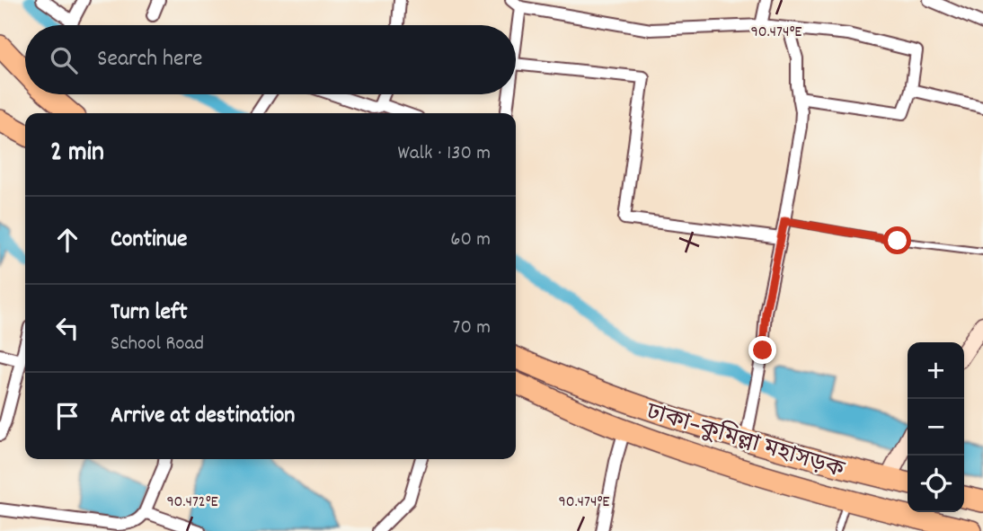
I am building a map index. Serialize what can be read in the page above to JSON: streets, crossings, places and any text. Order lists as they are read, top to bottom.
{
  "streets": {
    "highway": ["ঢাকা–কুমিল্লা মহাসড়ক"]
  },
  "page": {
    "search": "Search here",
    "heading": ["2 min", "Walk · 130 m"],
    "list": [
      ["Continue", "60 m"],
      ["Turn left", "School Road", "70 m"],
      "Arrive at destination"
    ],
    "map_buttons": ["+", "−"]
  },
  "coordinates": ["90.474°E", "90.472°E"]
}
